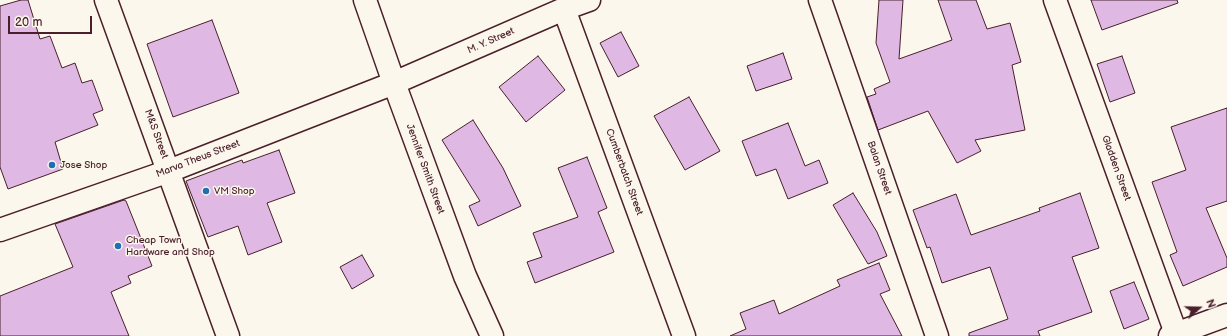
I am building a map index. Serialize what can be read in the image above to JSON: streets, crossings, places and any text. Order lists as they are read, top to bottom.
{
  "streets": {
    "street": [
      "M. Y. Street",
      "M&S Street",
      "Marva Theus Street",
      "Balan Street",
      "Gladden Street",
      "Jennifer Smith Street",
      "Cumberbatch Street"
    ]
  },
  "crossings": [
    ["M. Y. Street", "Marva Theus Street"],
    ["M. Y. Street", "Jennifer Smith Street"],
    ["M. Y. Street", "Cumberbatch Street"],
    ["M&S Street", "Marva Theus Street"],
    ["Marva Theus Street", "Jennifer Smith Street"]
  ],
  "places": ["Jose Shop", "VM Shop", "Cheap Town Hardware and Shop"],
  "scale_bar": "20 m",
  "north": "right"
}
